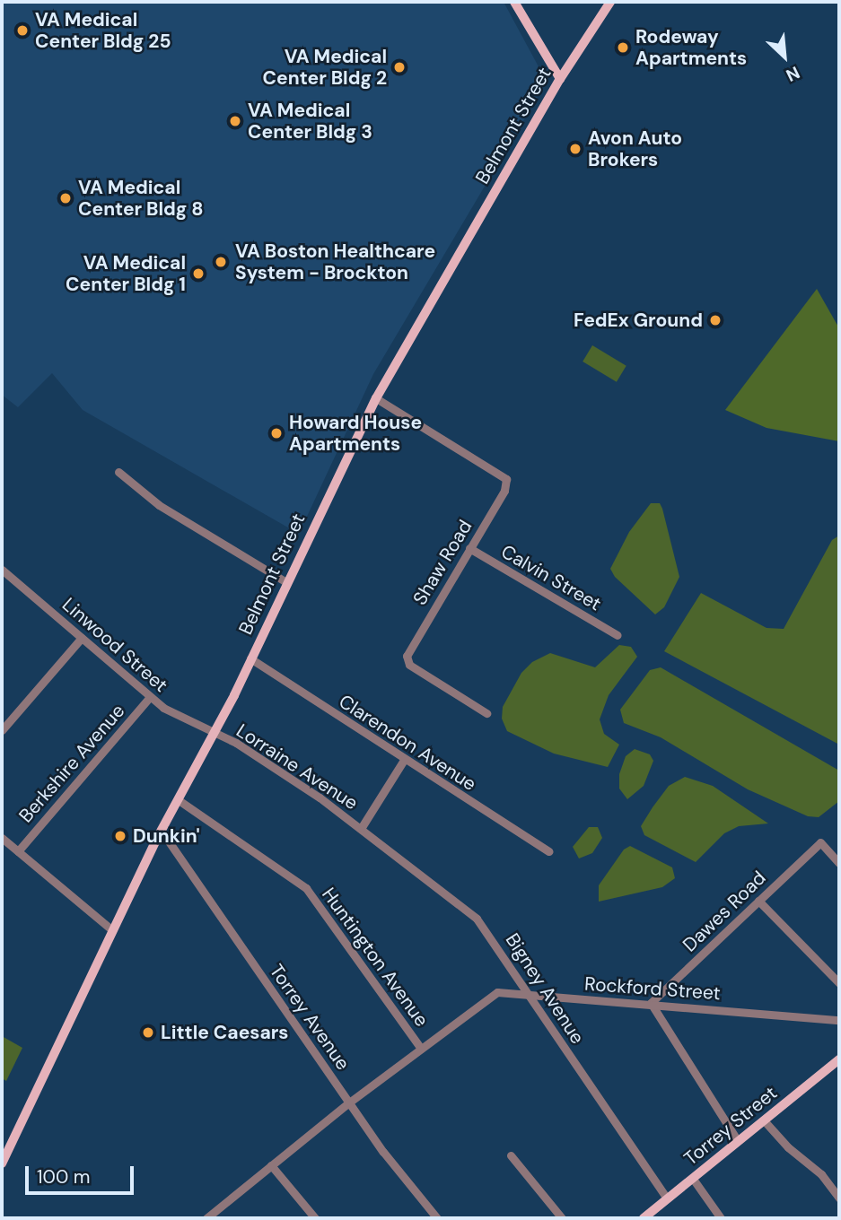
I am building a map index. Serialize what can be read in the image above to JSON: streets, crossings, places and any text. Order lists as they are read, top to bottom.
{
  "streets": {
    "main road": ["Belmont Street", "Torrey Street"],
    "street": [
      "Shaw Road",
      "Calvin Street",
      "Linwood Street",
      "Clarendon Avenue",
      "Berkshire Avenue",
      "Lorraine Avenue",
      "Dawes Road",
      "Huntington Avenue",
      "Bigney Avenue",
      "Rockford Street",
      "Torrey Avenue"
    ]
  },
  "crossings": [
    ["Belmont Street", "Shaw Road"],
    ["Belmont Street", "Linwood Street"],
    ["Belmont Street", "Clarendon Avenue"],
    ["Belmont Street", "Lorraine Avenue"],
    ["Belmont Street", "Huntington Avenue"],
    ["Belmont Street", "Torrey Avenue"],
    ["Shaw Road", "Calvin Street"],
    ["Linwood Street", "Berkshire Avenue"],
    ["Linwood Street", "Lorraine Avenue"],
    ["Lorraine Avenue", "Bigney Avenue"],
    ["Dawes Road", "Rockford Street"],
    ["Huntington Avenue", "Rockford Street"],
    ["Bigney Avenue", "Rockford Street"],
    ["Bigney Avenue", "Torrey Street"],
    ["Rockford Street", "Torrey Avenue"]
  ],
  "places": [
    "VA Medical Center Bldg 25",
    "Rodeway Apartments",
    "VA Medical Center Bldg 2",
    "VA Medical Center Bldg 3",
    "Avon Auto Brokers",
    "VA Medical Center Bldg 8",
    "VA Boston Healthcare System - Brockton",
    "VA Medical Center Bldg 1",
    "FedEx Ground",
    "Howard House Apartments",
    "Dunkin'",
    "Little Caesars"
  ],
  "scale_bar": "100 m",
  "north": "bottom right"
}
